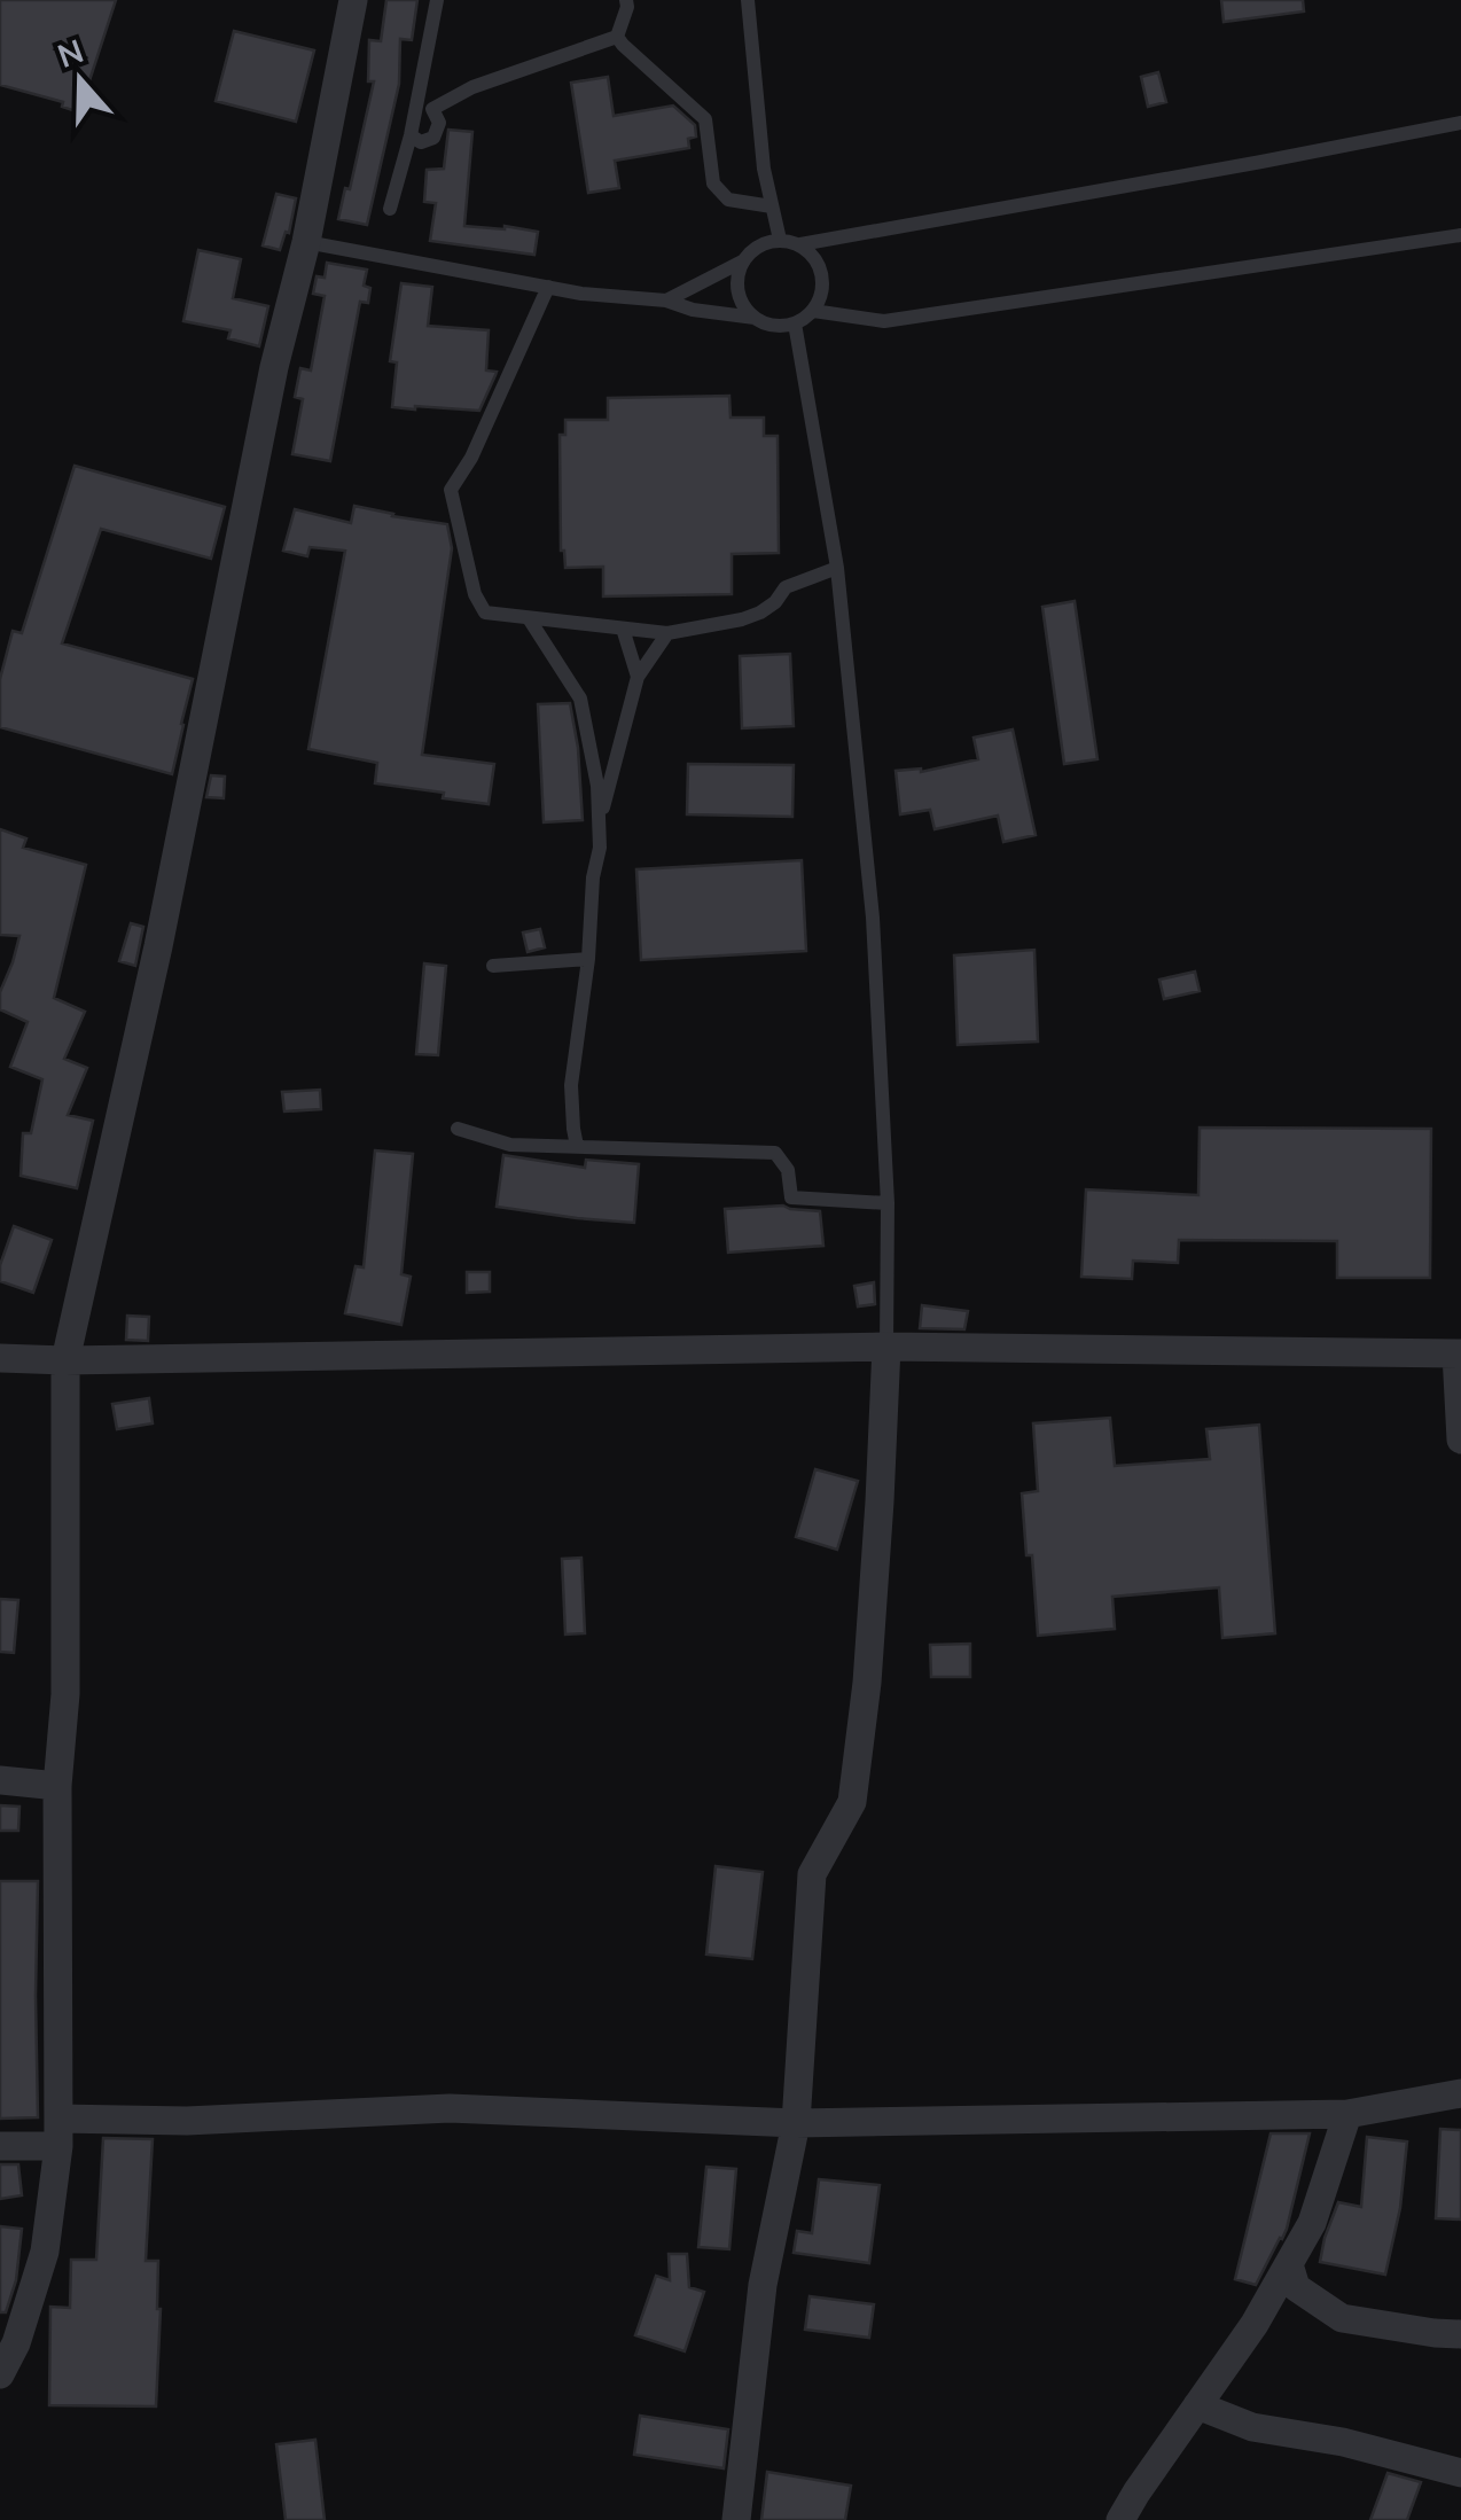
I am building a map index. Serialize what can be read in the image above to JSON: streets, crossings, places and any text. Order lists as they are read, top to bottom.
{
  "north": "top"
}
